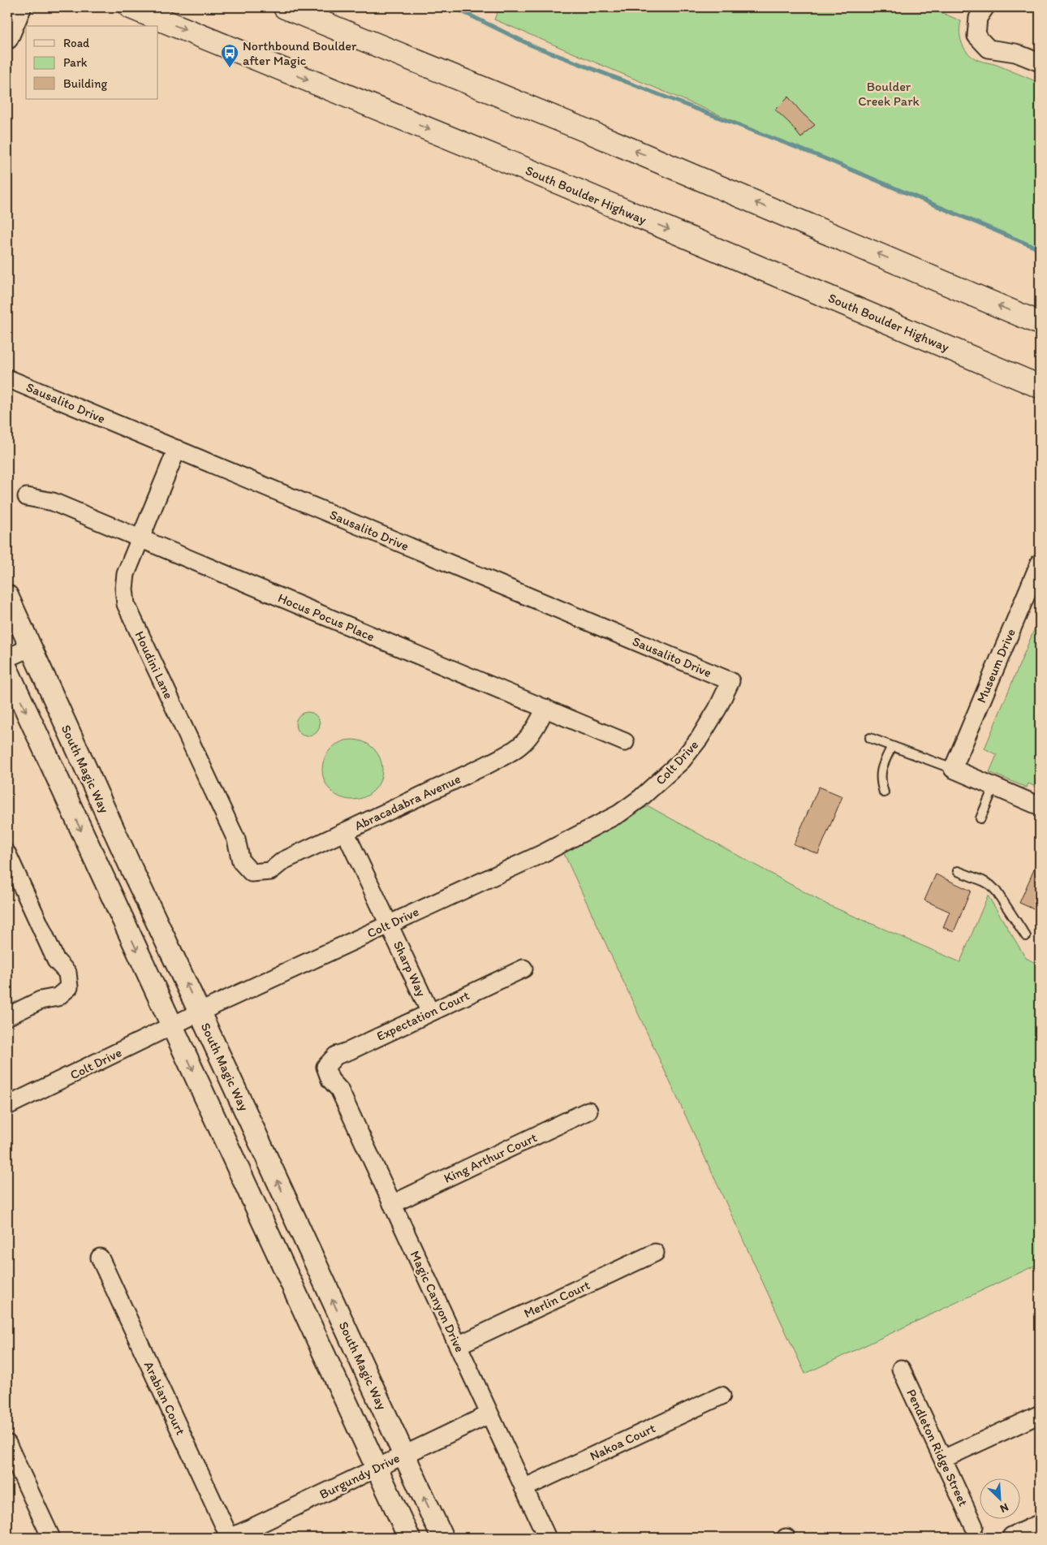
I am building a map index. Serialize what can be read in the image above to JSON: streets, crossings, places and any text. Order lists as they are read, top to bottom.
{
  "streets": {
    "main road": ["South Boulder Highway"],
    "street": [
      "Sausalito Drive",
      "Hocus Pocus Place",
      "Houdini Lane",
      "Museum Drive",
      "Colt Drive",
      "South Magic Way",
      "Abracadabra Avenue",
      "Sharp Way",
      "Expectation Court",
      "King Arthur Court",
      "Merlin Court",
      "Magic Canyon Drive",
      "Arabian Court",
      "Nakoa Court",
      "Pendleton Ridge Street",
      "Burgundy Drive"
    ]
  },
  "crossings": [
    ["Sausalito Drive", "Houdini Lane"],
    ["Sausalito Drive", "Colt Drive"],
    ["Hocus Pocus Place", "Houdini Lane"],
    ["Hocus Pocus Place", "Abracadabra Avenue"],
    ["Houdini Lane", "Abracadabra Avenue"],
    ["Colt Drive", "South Magic Way"],
    ["Colt Drive", "Sharp Way"],
    ["South Magic Way", "Burgundy Drive"],
    ["Abracadabra Avenue", "Sharp Way"],
    ["Sharp Way", "Expectation Court"],
    ["Expectation Court", "Magic Canyon Drive"],
    ["King Arthur Court", "Magic Canyon Drive"],
    ["Merlin Court", "Magic Canyon Drive"],
    ["Magic Canyon Drive", "Nakoa Court"],
    ["Magic Canyon Drive", "Burgundy Drive"],
    ["Arabian Court", "Burgundy Drive"]
  ],
  "parks": ["Boulder Creek Park"],
  "places": {
    "bus stop": ["Northbound Boulder after Magic"]
  },
  "legend": ["Road", "Park", "Building"],
  "north": "bottom right"
}
